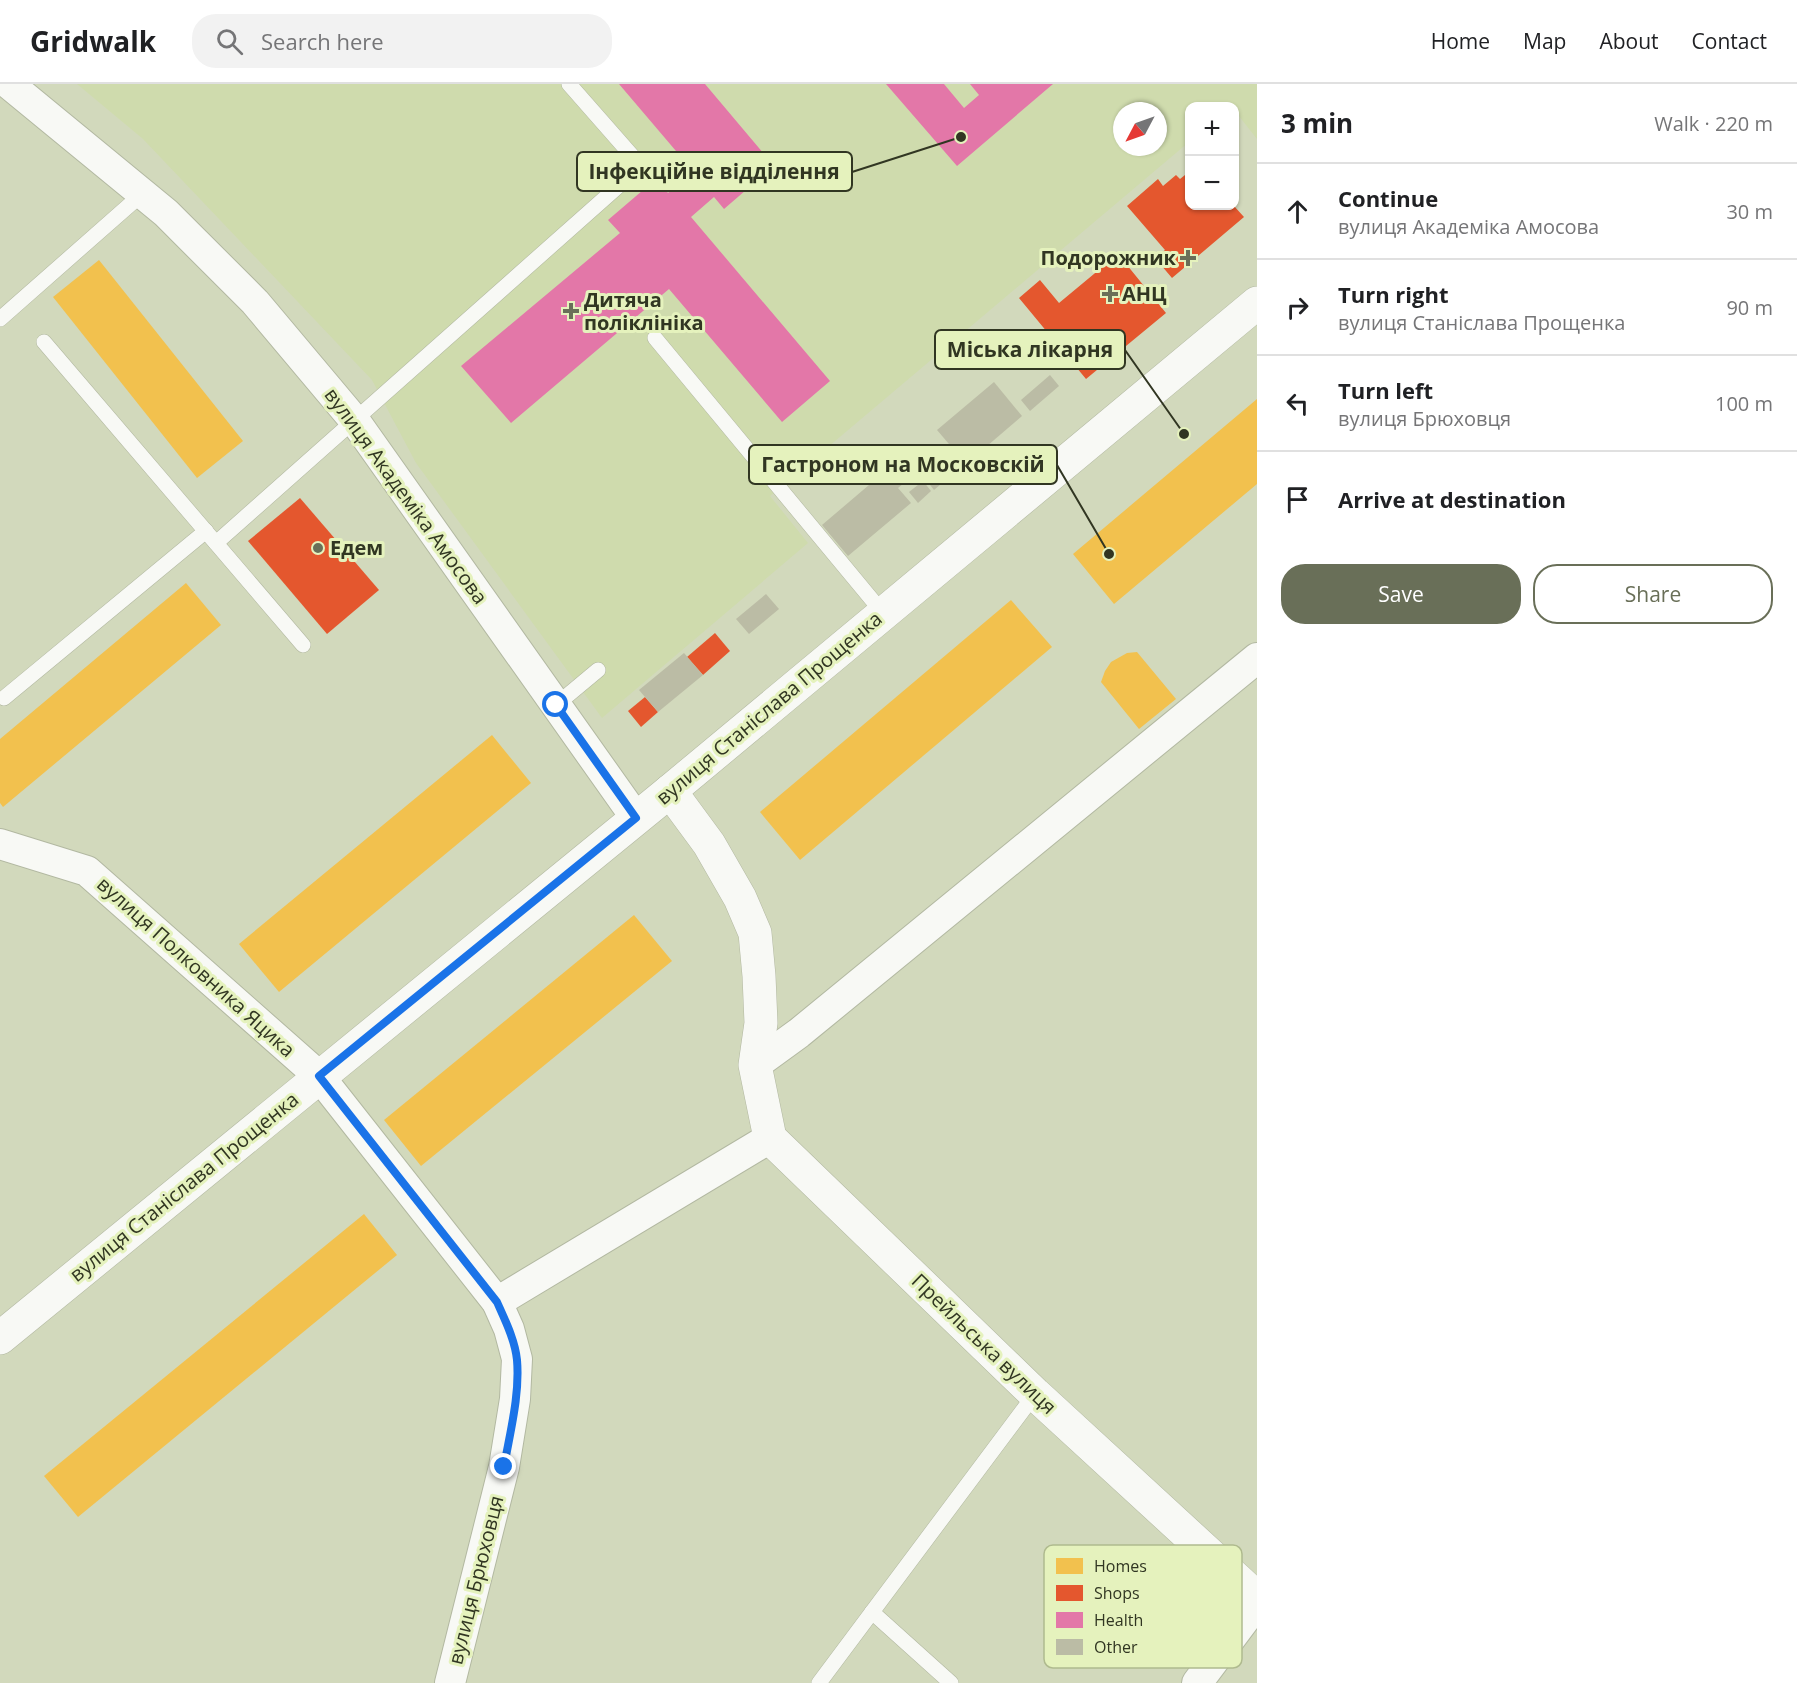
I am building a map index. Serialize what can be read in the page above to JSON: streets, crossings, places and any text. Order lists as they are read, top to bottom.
{
  "streets": {
    "main road": ["вулиця Станіслава Прощенка", "Прейльська вулиця"],
    "street": ["вулиця Академіка Амосова", "вулиця Полковника Яцика", "вулиця Брюховця"]
  },
  "crossings": [
    ["вулиця Академіка Амосова", "вулиця Станіслава Прощенка"],
    ["вулиця Станіслава Прощенка", "вулиця Полковника Яцика"],
    ["вулиця Станіслава Прощенка", "вулиця Брюховця"],
    ["вулиця Полковника Яцика", "вулиця Брюховця"]
  ],
  "places": {
    "other": [
      "Інфекційне відділення",
      "Міська лікарня",
      "Едем",
      "Гастроном на Московскій"
    ],
    "health": ["Подорожник", "АНЦ", "Дитяча поліклініка"]
  },
  "legend": [
    "Homes",
    "Shops",
    "Health",
    "Other"
  ],
  "north": "bottom left",
  "page": {
    "header": "Gridwalk",
    "search": "Search here",
    "nav": [
      "Home",
      "Map",
      "About",
      "Contact"
    ],
    "heading": ["3 min", "Walk · 220 m"],
    "map_buttons": ["+", "−"],
    "list": [
      ["Continue", "вулиця Академіка Амосова", "30 m"],
      ["Turn right", "вулиця Станіслава Прощенка", "90 m"],
      ["Turn left", "вулиця Брюховця", "100 m"],
      "Arrive at destination"
    ],
    "buttons": ["Save", "Share"]
  }
}
